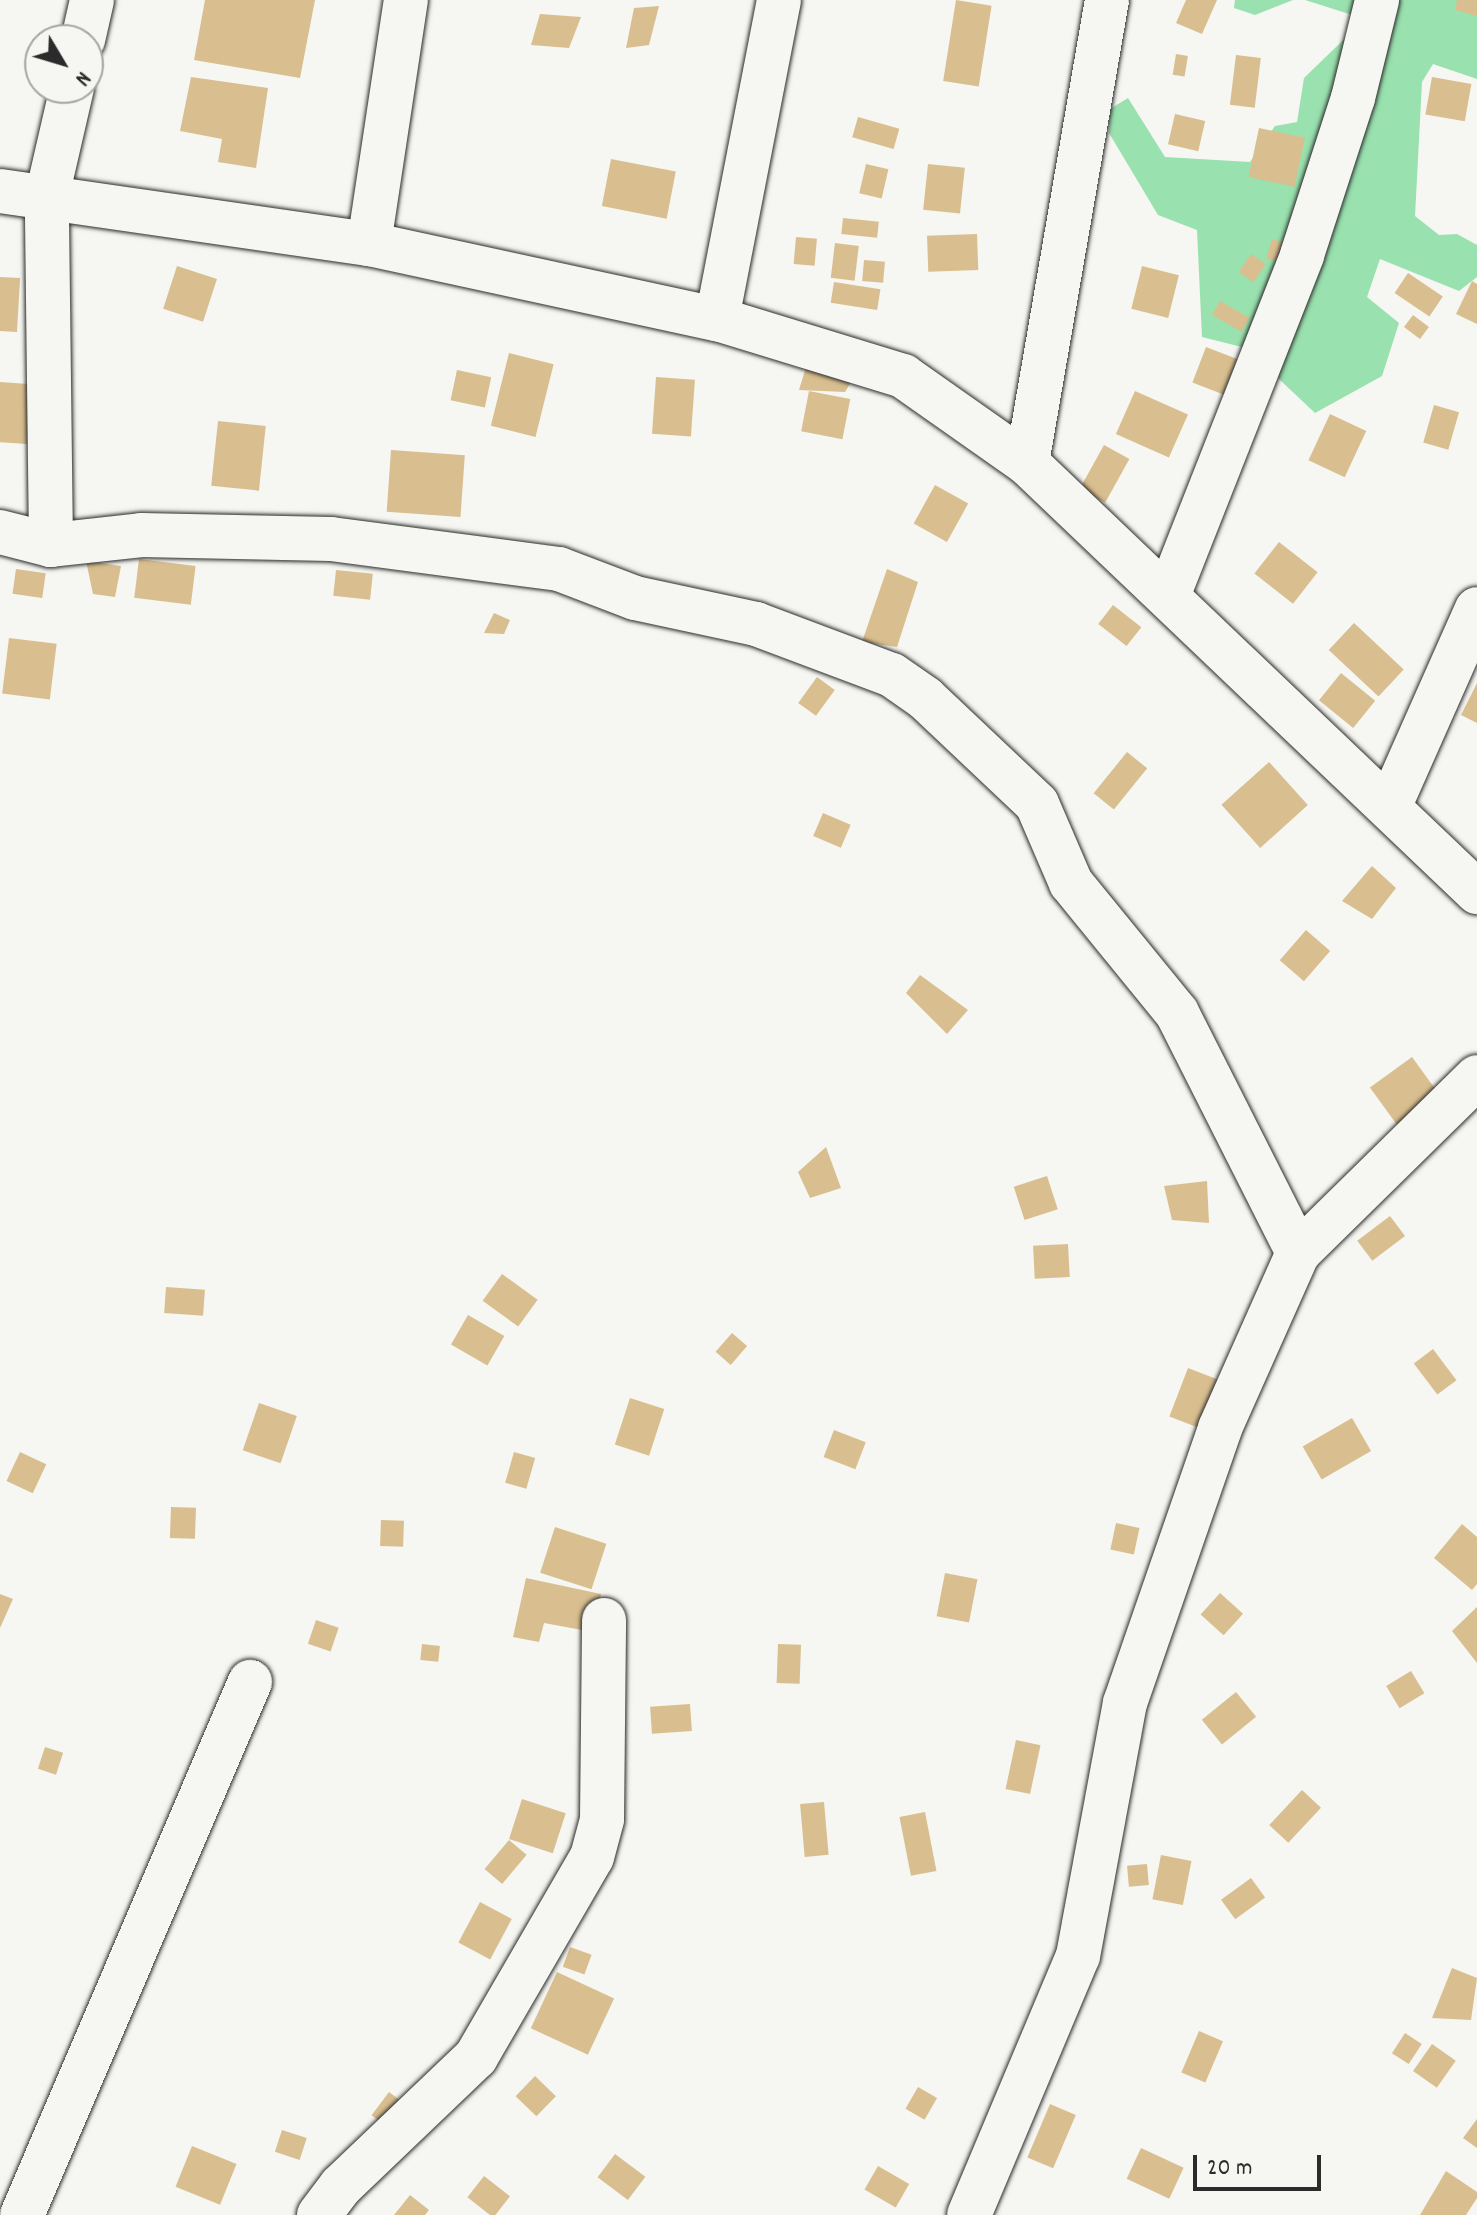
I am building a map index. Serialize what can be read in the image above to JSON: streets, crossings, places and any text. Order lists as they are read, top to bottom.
{
  "scale_bar": "20 m",
  "north": "bottom right"
}
